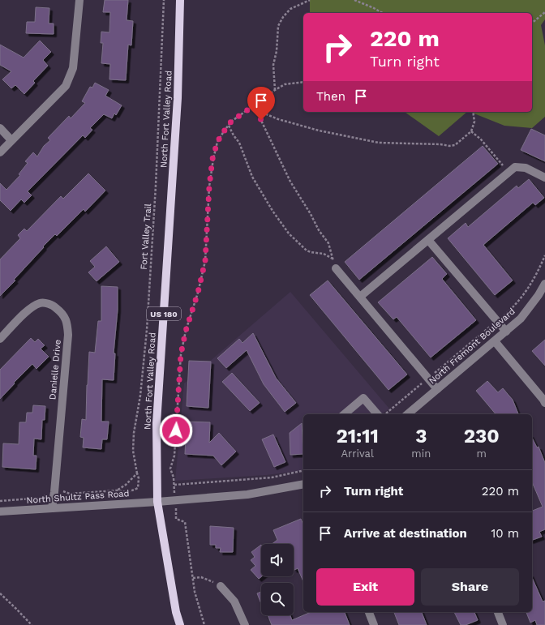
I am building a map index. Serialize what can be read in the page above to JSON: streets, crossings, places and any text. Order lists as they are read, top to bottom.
{
  "streets": {
    "main road": ["North Fort Valley Road", "US 180"],
    "street": ["North Fremont Boulevard", "Danielle Drive", "North Shultz Pass Road"],
    "path": ["Fort Valley Trail"]
  },
  "crossings": [
    ["North Fort Valley Road", "North Shultz Pass Road"],
    ["Danielle Drive", "North Shultz Pass Road"]
  ],
  "page": {
    "turn": ["220 m", "Turn right"],
    "then": "Then",
    "eta": [
      "21:11",
      "Arrival",
      "3",
      "min",
      "230",
      "m"
    ],
    "list": [
      {
        "name": "Turn right",
        "value": "220 m"
      },
      {
        "name": "Arrive at destination",
        "value": "10 m"
      }
    ],
    "buttons": ["Exit", "Share"]
  }
}
